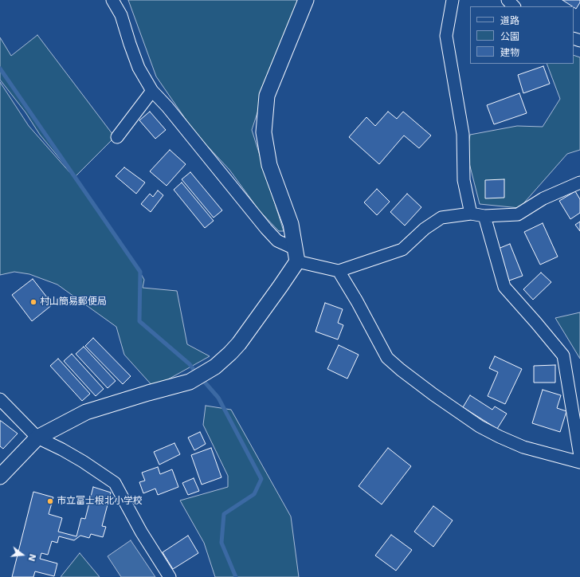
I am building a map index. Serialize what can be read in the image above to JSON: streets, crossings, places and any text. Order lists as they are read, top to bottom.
{
  "places": ["村山簡易郵便局", "市立富士根北小学校"],
  "legend": ["道路", "公園", "建物"],
  "north": "right"
}
